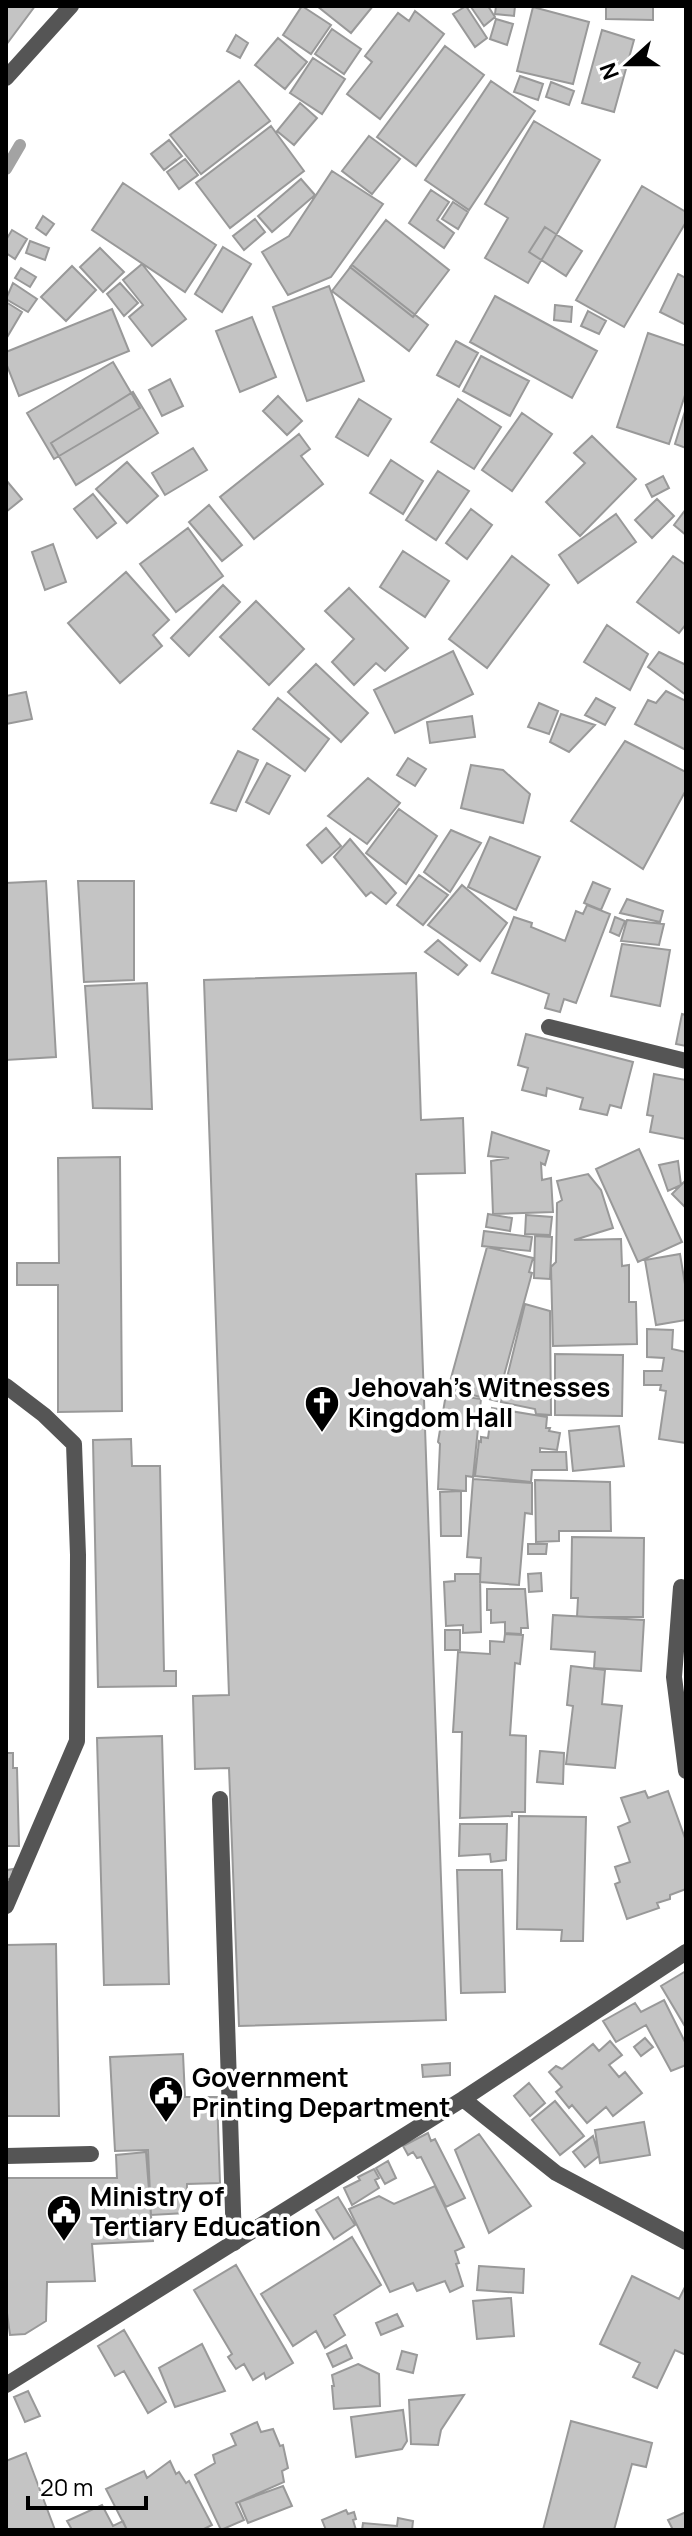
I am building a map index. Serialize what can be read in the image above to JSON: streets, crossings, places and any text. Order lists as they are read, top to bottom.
{
  "places": {
    "church": ["Jehovah’s Witnesses Kingdom Hall"],
    "public building": ["Government Printing Department", "Ministry of Tertiary Education"]
  },
  "scale_bar": "20 m",
  "north": "left"
}
